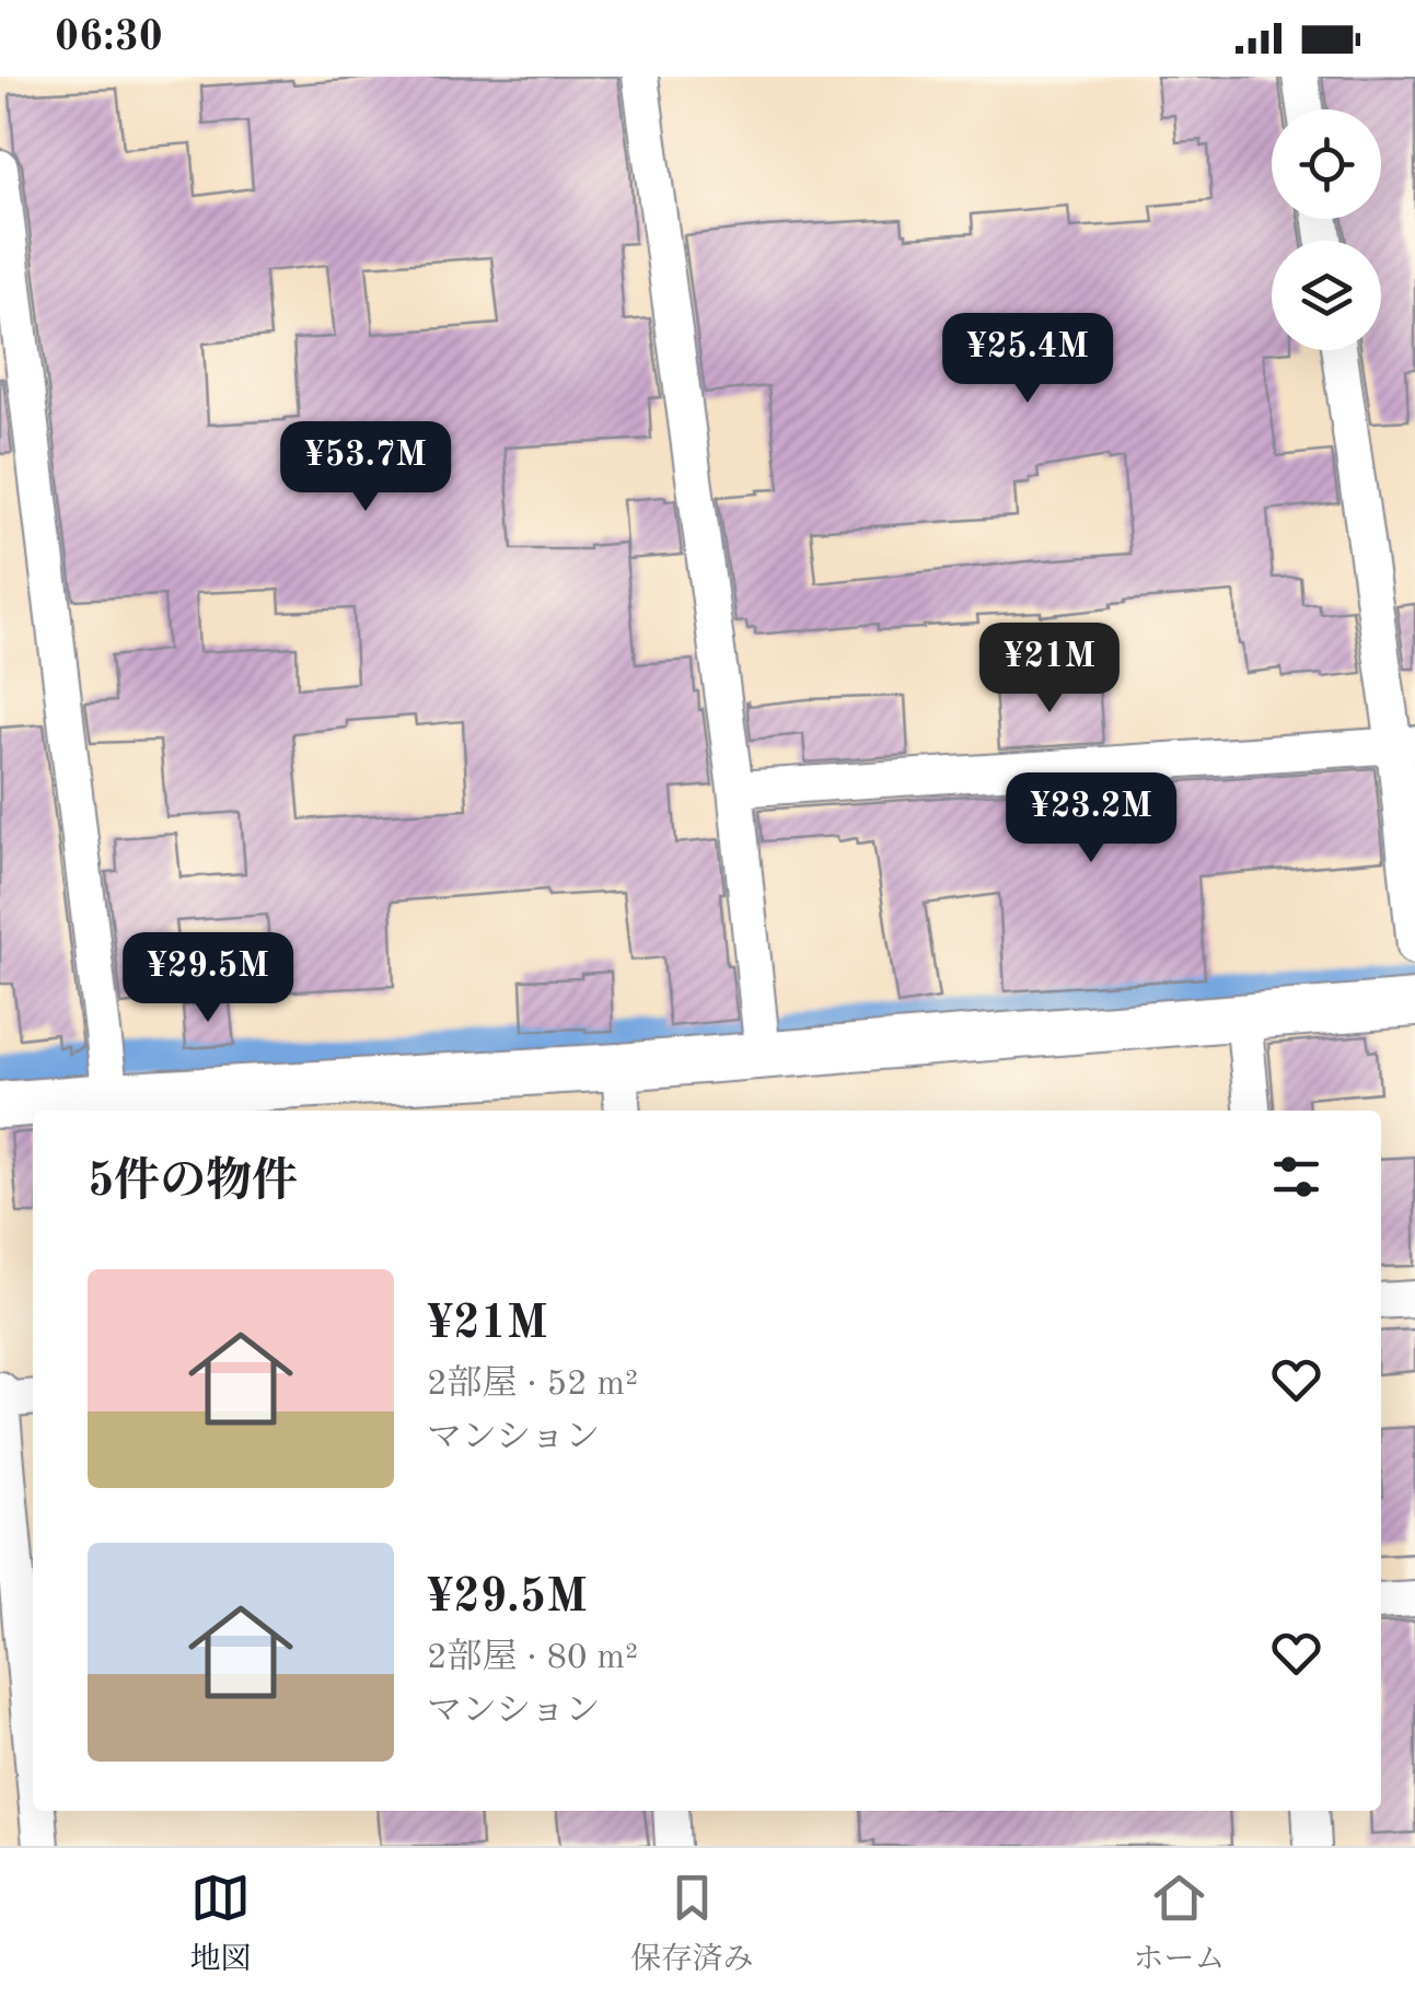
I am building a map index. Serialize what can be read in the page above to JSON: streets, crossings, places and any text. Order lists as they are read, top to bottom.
{
  "page": {
    "status": "06:30",
    "price": [
      "¥25.4M",
      "¥53.7M",
      "¥21M",
      "¥23.2M",
      "¥29.5M"
    ],
    "heading": "5件の物件",
    "list": [
      {
        "name": "¥21M",
        "note": "2部屋 · 52 m² · マンション"
      },
      {
        "name": "¥29.5M",
        "note": "2部屋 · 80 m² · マンション"
      }
    ],
    "tabs": ["地図", "保存済み", "ホーム"]
  }
}
